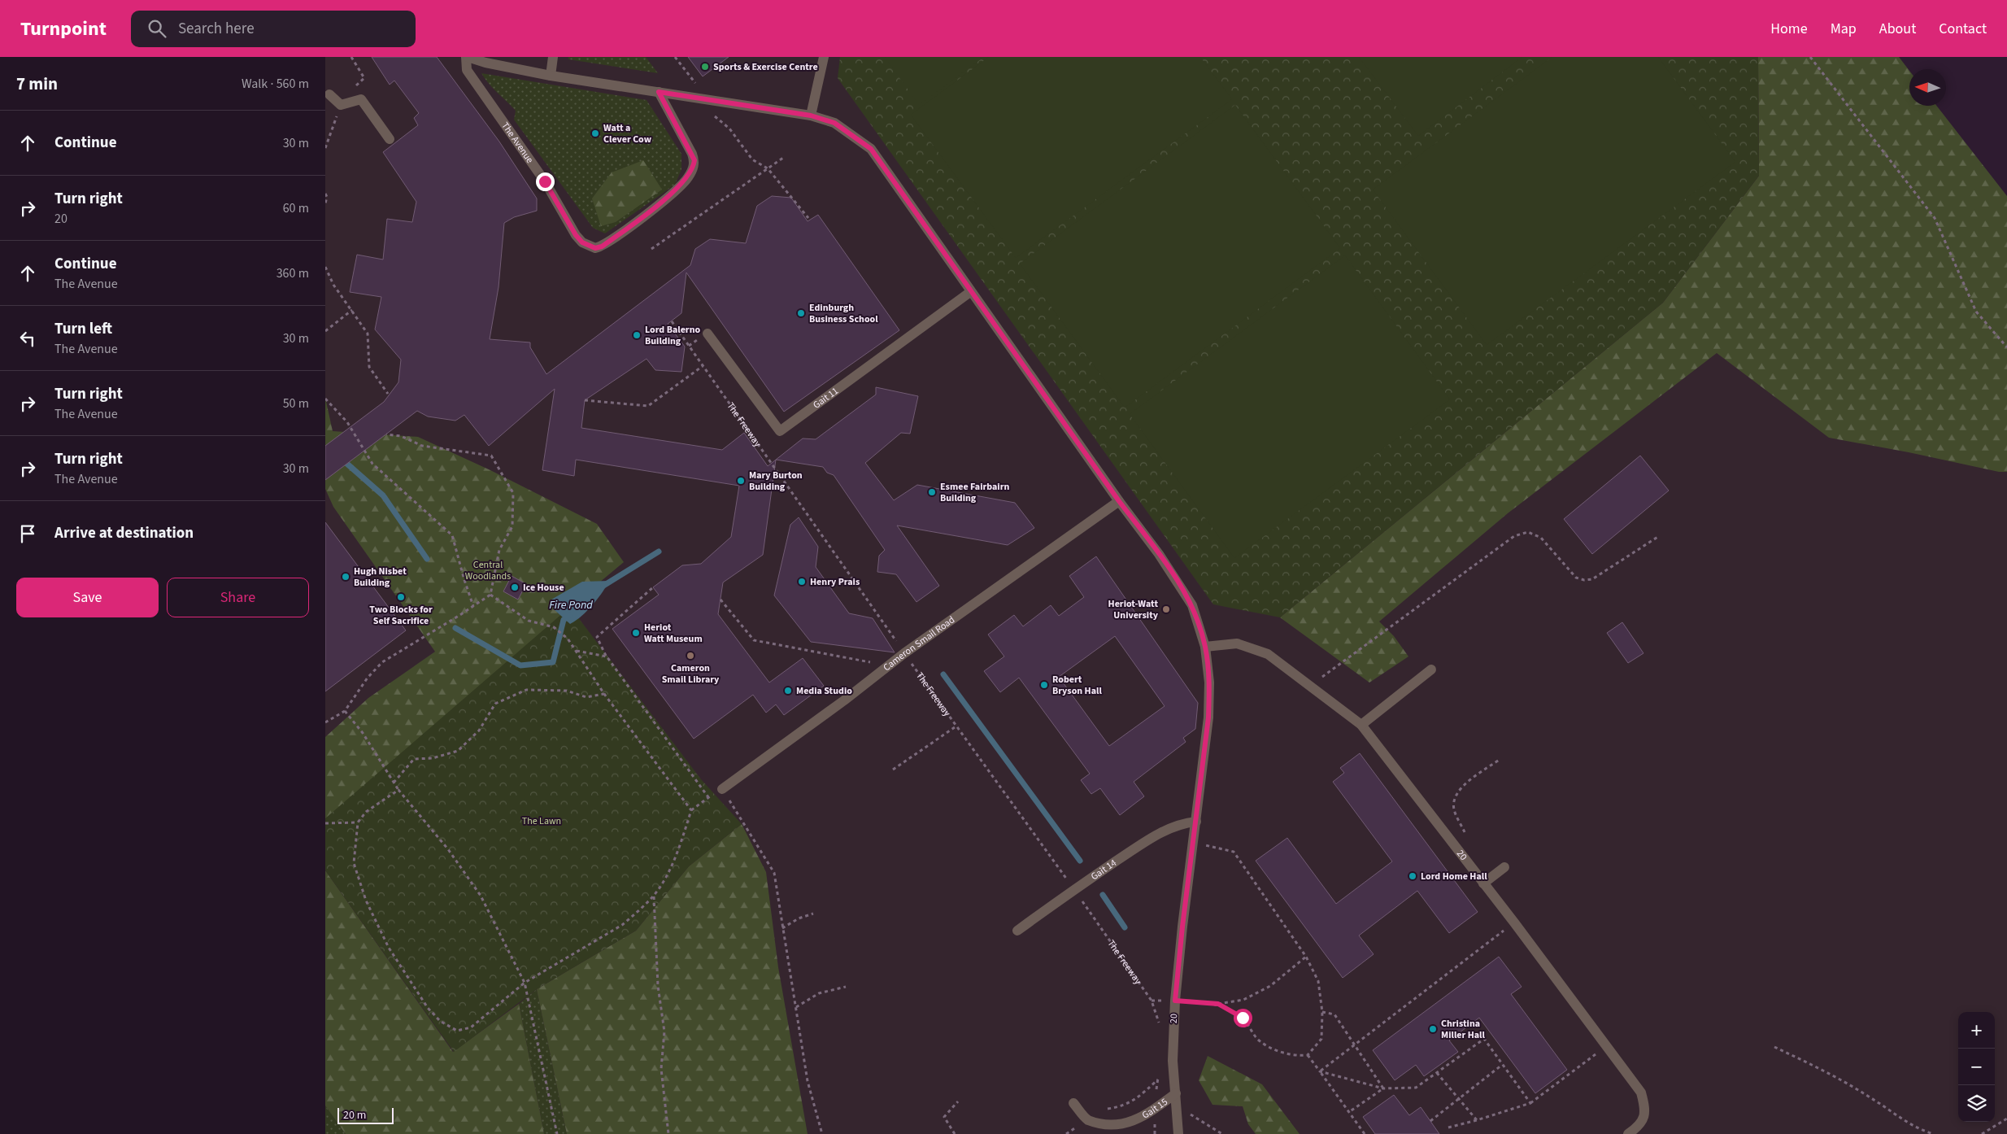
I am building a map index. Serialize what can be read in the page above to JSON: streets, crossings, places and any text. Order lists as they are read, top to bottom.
{
  "streets": {
    "street": [
      "The Avenue",
      "Gait 11",
      "Cameron Smail Road",
      "20",
      "Gait 14",
      "Gait 15"
    ],
    "path": ["The Freeway"]
  },
  "crossings": [
    ["The Avenue", "Gait 11"],
    ["The Avenue", "Cameron Smail Road"],
    ["The Avenue", "20"],
    ["The Avenue", "Gait 14"],
    ["The Freeway", "Cameron Smail Road"],
    ["The Freeway", "Gait 14"],
    ["20", "Gait 14"],
    ["20", "Gait 15"]
  ],
  "water": ["Fire Pond"],
  "parks": ["Central Woodlands", "The Lawn"],
  "places": [
    "Sports & Exercise Centre",
    "Watt a Clever Cow",
    "Edinburgh Business School",
    "Lord Balerno Building",
    "Mary Burton Building",
    "Esmee Fairbairn Building",
    "Hugh Nisbet Building",
    "Henry Prais",
    "Ice House",
    "Two Blocks for Self Sacrifice",
    "Heriot-Watt University",
    "Heriot Watt Museum",
    "Cameron Smail Library",
    "Robert Bryson Hall",
    "Media Studio",
    "Lord Home Hall",
    "Christina Miller Hall"
  ],
  "scale_bar": "20 m",
  "north": "left",
  "page": {
    "header": "Turnpoint",
    "search": "Search here",
    "nav": [
      "Home",
      "Map",
      "About",
      "Contact"
    ],
    "heading": ["7 min", "Walk · 560 m"],
    "list": [
      ["Continue", "30 m"],
      ["Turn right", "20", "60 m"],
      ["Continue", "The Avenue", "360 m"],
      ["Turn left", "The Avenue", "30 m"],
      ["Turn right", "The Avenue", "50 m"],
      ["Turn right", "The Avenue", "30 m"],
      "Arrive at destination"
    ],
    "buttons": ["Save", "Share"],
    "map_buttons": ["+", "−"],
    "scale": "20 m"
  }
}
